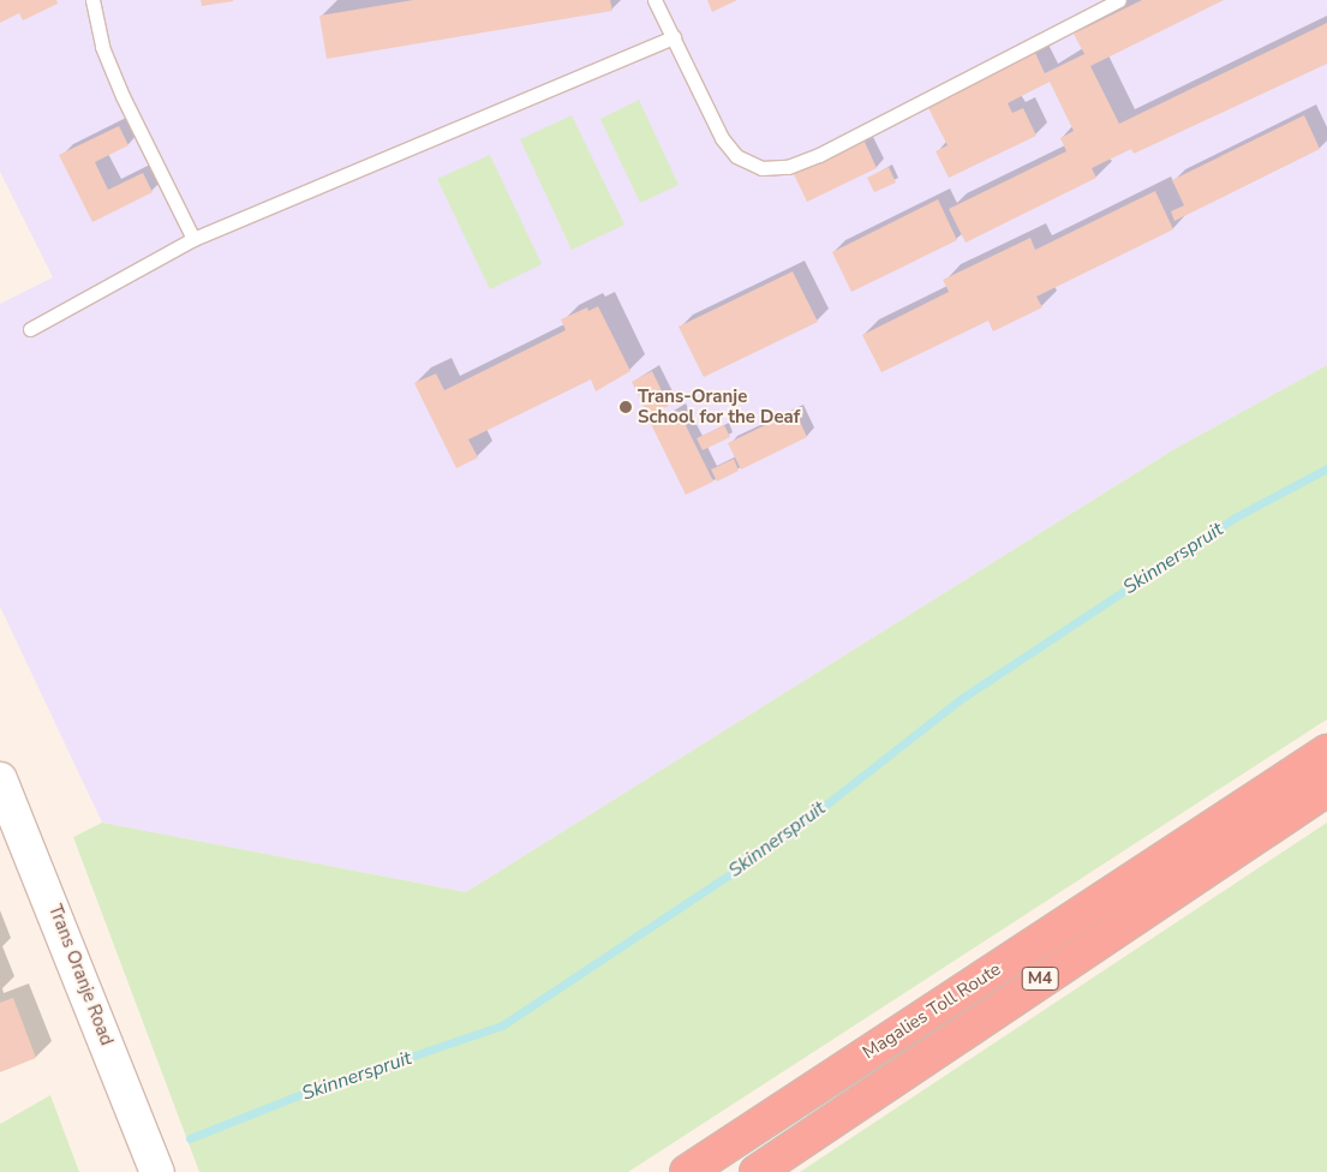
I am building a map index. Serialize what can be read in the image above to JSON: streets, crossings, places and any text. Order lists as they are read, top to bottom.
{
  "streets": {
    "highway": ["M4", "Magalies Toll Route"],
    "main road": ["Trans Oranje Road"]
  },
  "water": ["Skinnerspruit"],
  "places": ["Trans-Oranje School for the Deaf"]
}
